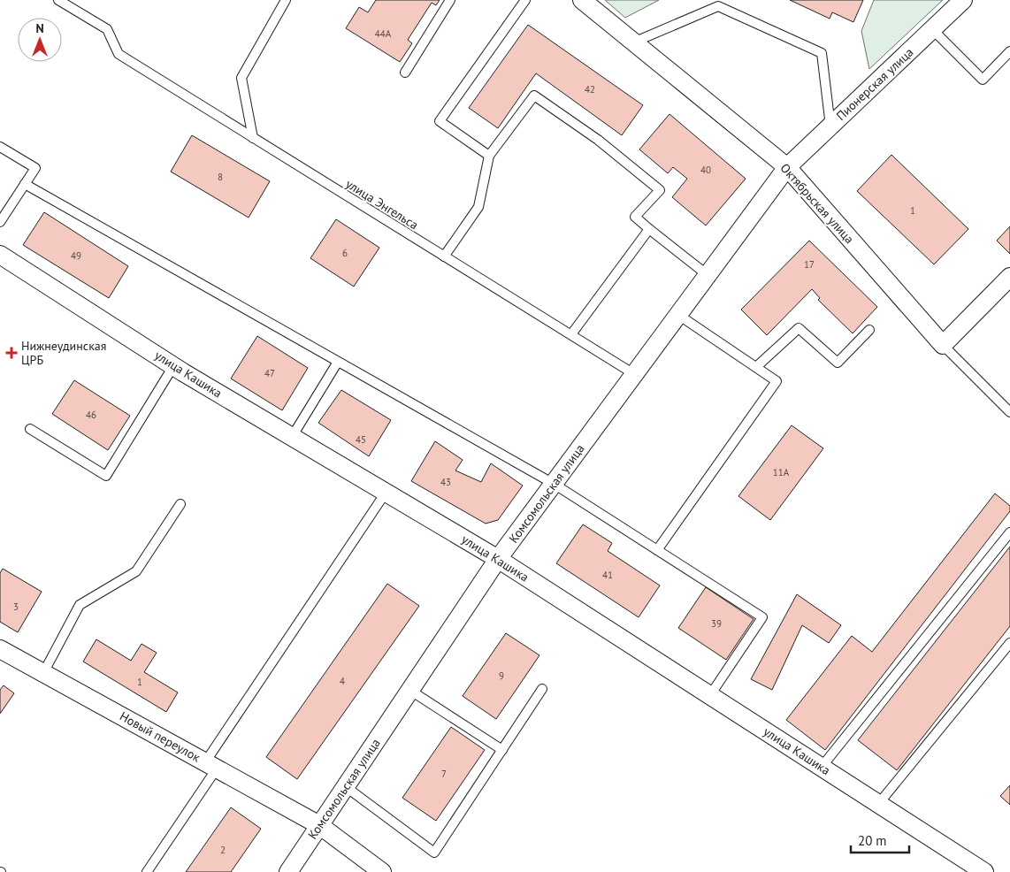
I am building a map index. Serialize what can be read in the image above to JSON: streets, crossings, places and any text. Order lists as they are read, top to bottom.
{
  "streets": {
    "street": [
      "Пионерская улица",
      "Октябрьская улица",
      "улица Кашика",
      "Комсомольская улица",
      "Новый переулок"
    ],
    "lane": ["улица Энгельса"]
  },
  "crossings": [
    ["Пионерская улица", "Октябрьская улица"],
    ["Пионерская улица", "Комсомольская улица"],
    ["Октябрьская улица", "Комсомольская улица"],
    ["улица Энгельса", "Комсомольская улица"],
    ["улица Кашика", "Комсомольская улица"],
    ["Комсомольская улица", "Новый переулок"]
  ],
  "places": {
    "health": ["Нижнеудинская ЦРБ"]
  },
  "house_numbers": [
    "44А",
    "42",
    "40",
    "8",
    "1",
    "6",
    "49",
    "17",
    "47",
    "46",
    "45",
    "11А",
    "43",
    "41",
    "3",
    "39",
    "9",
    "4",
    "1",
    "7",
    "2"
  ],
  "scale_bar": "20 m",
  "north": "top"
}
